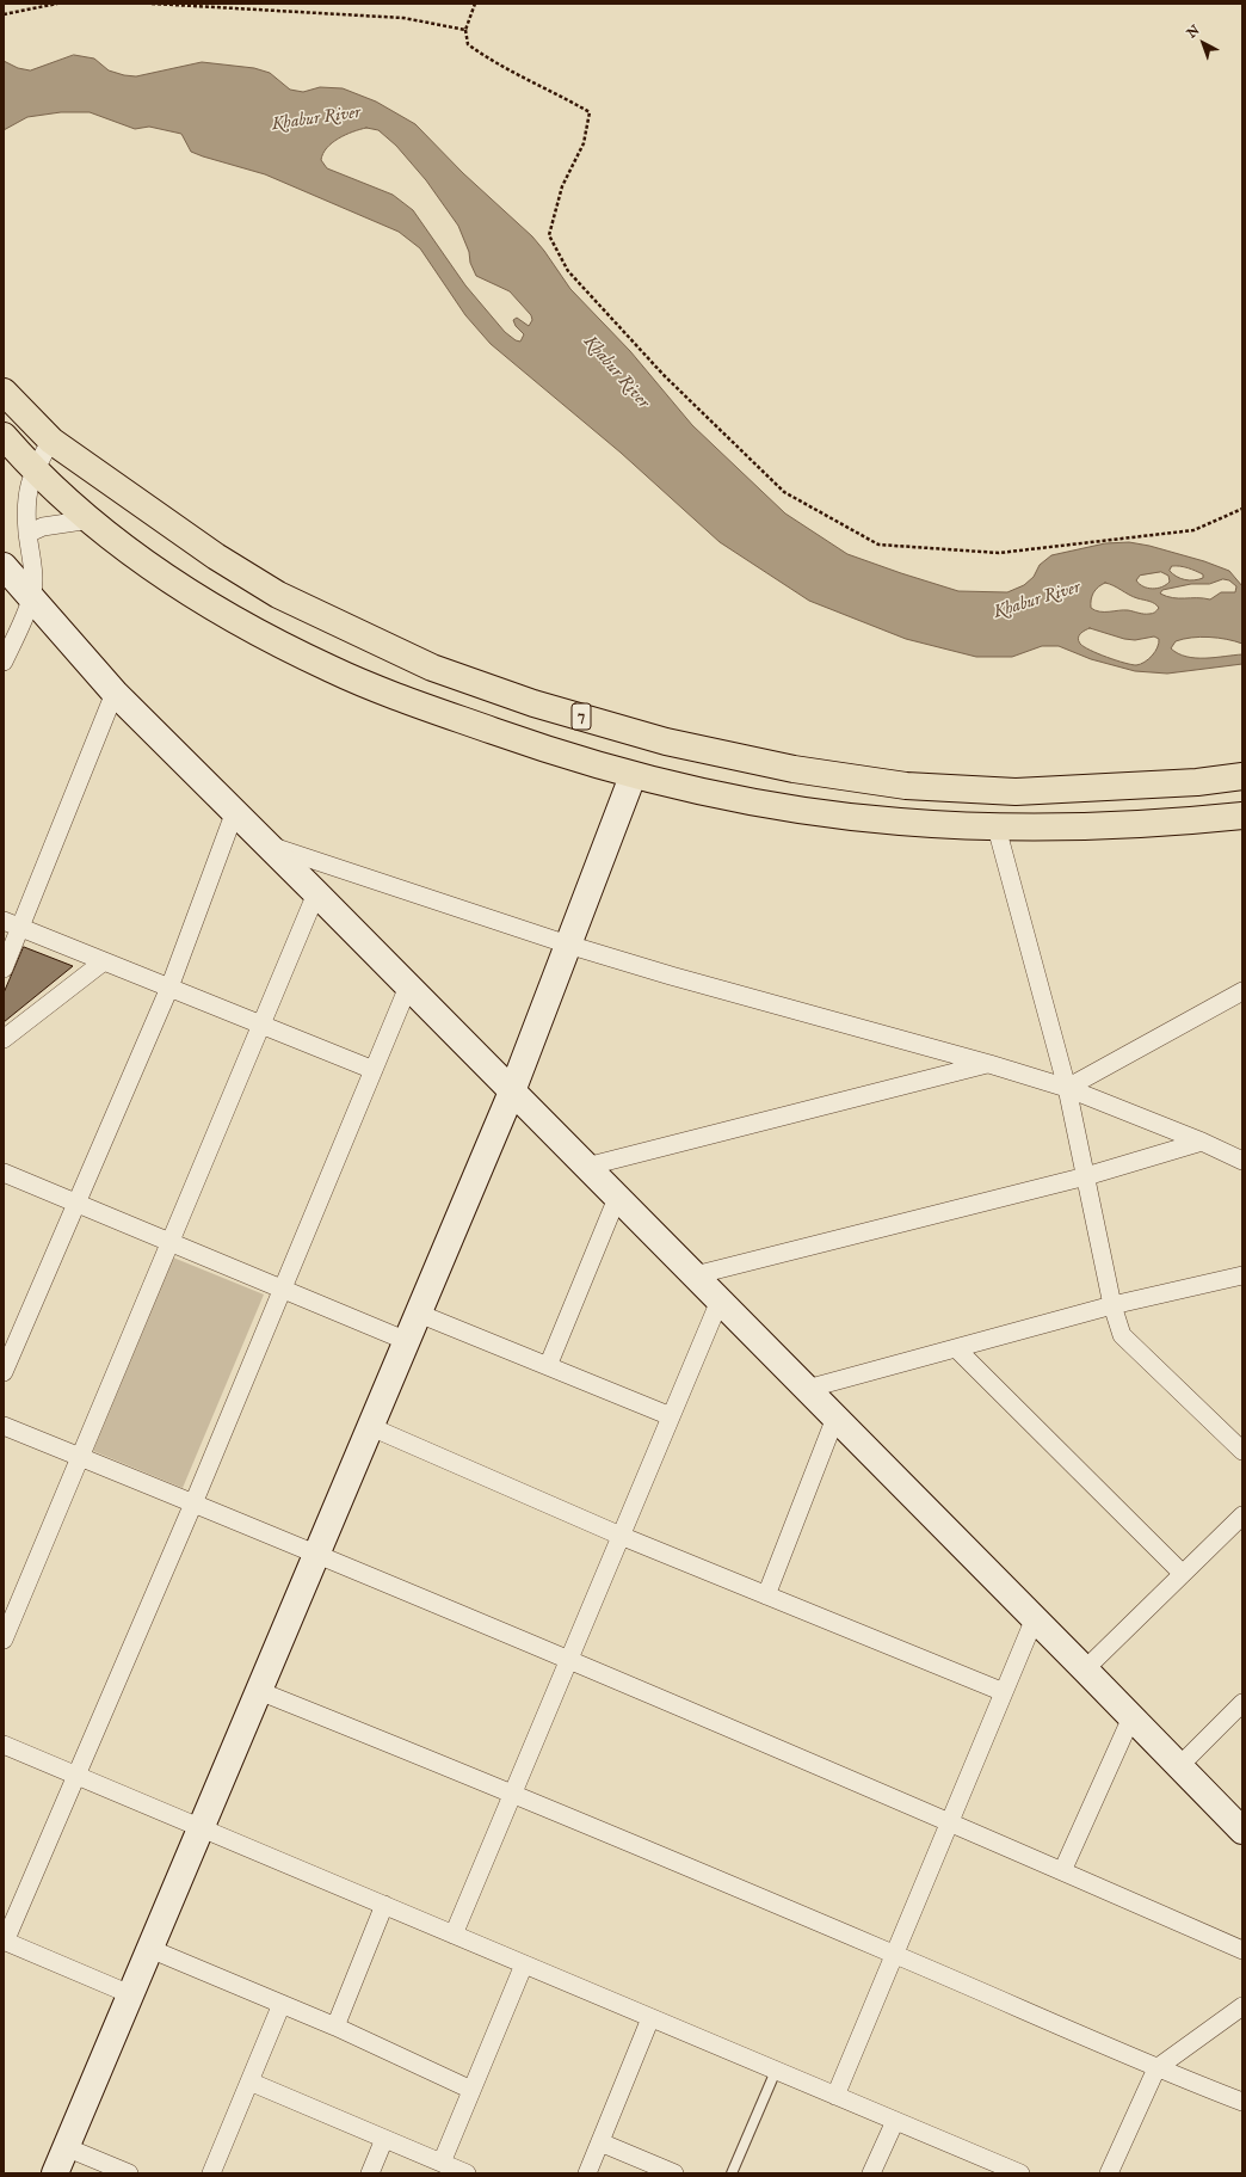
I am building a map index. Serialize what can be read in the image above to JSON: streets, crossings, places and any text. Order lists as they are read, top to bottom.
{
  "streets": {
    "highway": ["7"]
  },
  "water": ["Khabur River"],
  "north": "top left"
}
